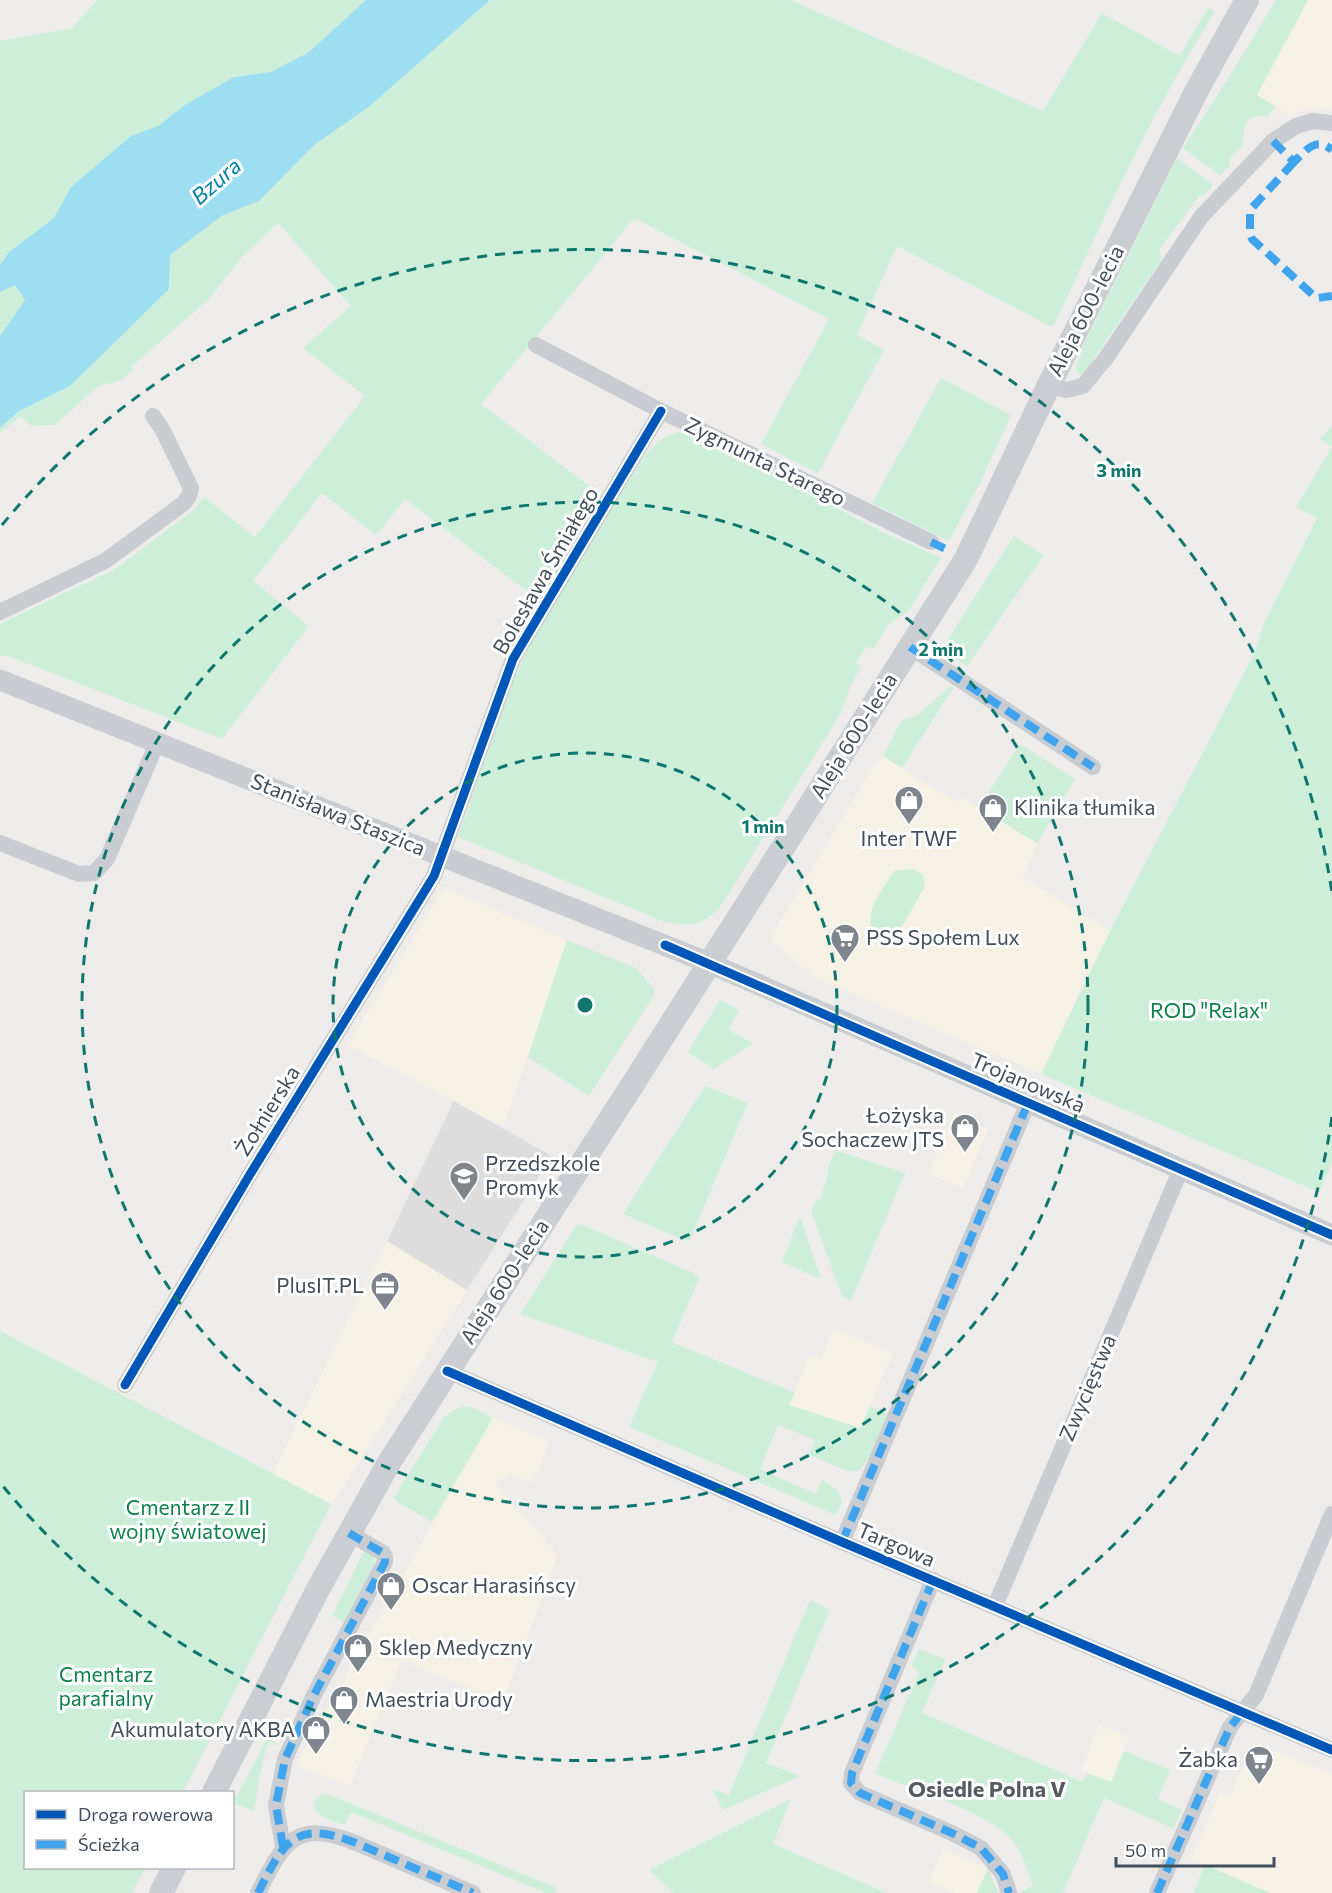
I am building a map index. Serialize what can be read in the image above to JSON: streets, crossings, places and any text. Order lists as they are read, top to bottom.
{
  "streets": {
    "main road": ["Aleja 600-lecia"],
    "street": [
      "Zygmunta Starego",
      "Bolesława Śmiałego",
      "Stanisława Staszica",
      "Trojanowska",
      "Żołnierska",
      "Zwycięstwa",
      "Targowa"
    ]
  },
  "crossings": [
    ["Aleja 600-lecia", "Stanisława Staszica"],
    ["Aleja 600-lecia", "Trojanowska"],
    ["Aleja 600-lecia", "Targowa"],
    ["Zygmunta Starego", "Bolesława Śmiałego"],
    ["Bolesława Śmiałego", "Stanisława Staszica"],
    ["Bolesława Śmiałego", "Żołnierska"],
    ["Stanisława Staszica", "Trojanowska"],
    ["Stanisława Staszica", "Żołnierska"],
    ["Trojanowska", "Zwycięstwa"],
    ["Zwycięstwa", "Targowa"]
  ],
  "districts": ["Osiedle Polna V"],
  "water": ["Bzura"],
  "parks": ["ROD \"Relax\"", "Cmentarz z II wojny światowej", "Cmentarz parafialny"],
  "places": {
    "shop": [
      "Inter TWF",
      "Klinika tłumika",
      "Łożyska Sochaczew JTS",
      "Oscar Harasińscy",
      "Sklep Medyczny",
      "Maestria Urody",
      "Akumulatory AKBA"
    ],
    "supermarket": ["PSS Społem Lux", "Żabka"],
    "school or university": ["Przedszkole Promyk"],
    "office": ["PlusIT.PL"]
  },
  "legend": ["Droga rowerowa", "Ścieżka"],
  "scale_bar": "50 m",
  "rings": ["3 min", "2 min", "1 min"]
}
